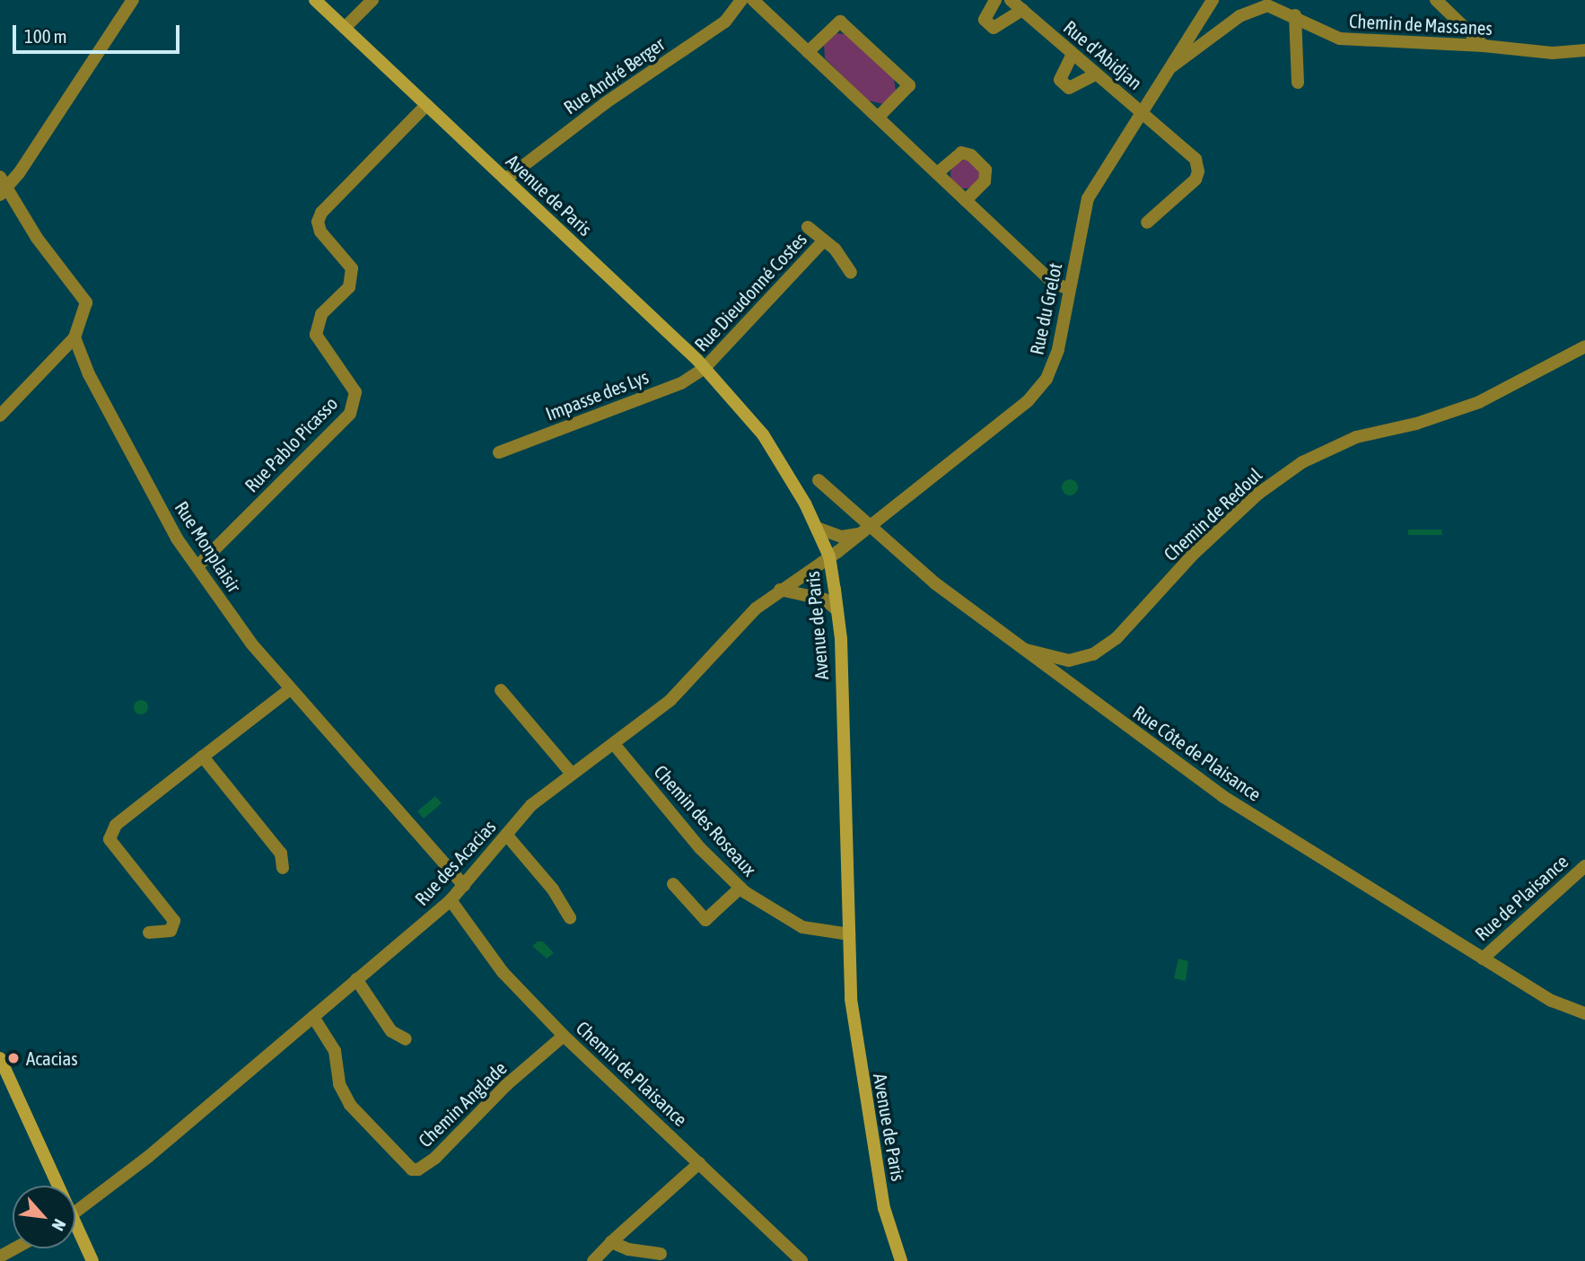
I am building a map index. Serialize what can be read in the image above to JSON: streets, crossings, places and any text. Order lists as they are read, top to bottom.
{
  "streets": {
    "main road": ["Avenue de Paris"],
    "street": [
      "Chemin de Massanes",
      "Rue d'Abidjan",
      "Rue André Berger",
      "Rue Dieudonné Costes",
      "Rue du Grelot",
      "Impasse des Lys",
      "Rue Pablo Picasso",
      "Chemin de Redoul",
      "Rue Monplaisir",
      "Rue Côte de Plaisance",
      "Chemin des Roseaux",
      "Rue des Acacias",
      "Rue de Plaisance",
      "Chemin de Plaisance",
      "Chemin Anglade"
    ]
  },
  "crossings": [
    ["Chemin de Massanes", "Rue du Grelot"],
    ["Rue d'Abidjan", "Rue du Grelot"],
    ["Rue André Berger", "Avenue de Paris"],
    ["Avenue de Paris", "Rue Dieudonné Costes"],
    ["Avenue de Paris", "Rue du Grelot"],
    ["Avenue de Paris", "Impasse des Lys"],
    ["Avenue de Paris", "Rue Pablo Picasso"],
    ["Avenue de Paris", "Chemin des Roseaux"],
    ["Avenue de Paris", "Rue des Acacias"],
    ["Rue Dieudonné Costes", "Impasse des Lys"],
    ["Rue du Grelot", "Rue Côte de Plaisance"],
    ["Rue du Grelot", "Rue des Acacias"],
    ["Rue Pablo Picasso", "Rue Monplaisir"],
    ["Chemin de Redoul", "Rue Côte de Plaisance"],
    ["Rue Monplaisir", "Rue des Acacias"],
    ["Rue Côte de Plaisance", "Rue de Plaisance"],
    ["Chemin des Roseaux", "Rue des Acacias"],
    ["Rue des Acacias", "Chemin de Plaisance"],
    ["Rue des Acacias", "Chemin Anglade"],
    ["Chemin de Plaisance", "Chemin Anglade"]
  ],
  "places": ["Acacias"],
  "scale_bar": "100 m",
  "north": "bottom right"
}
